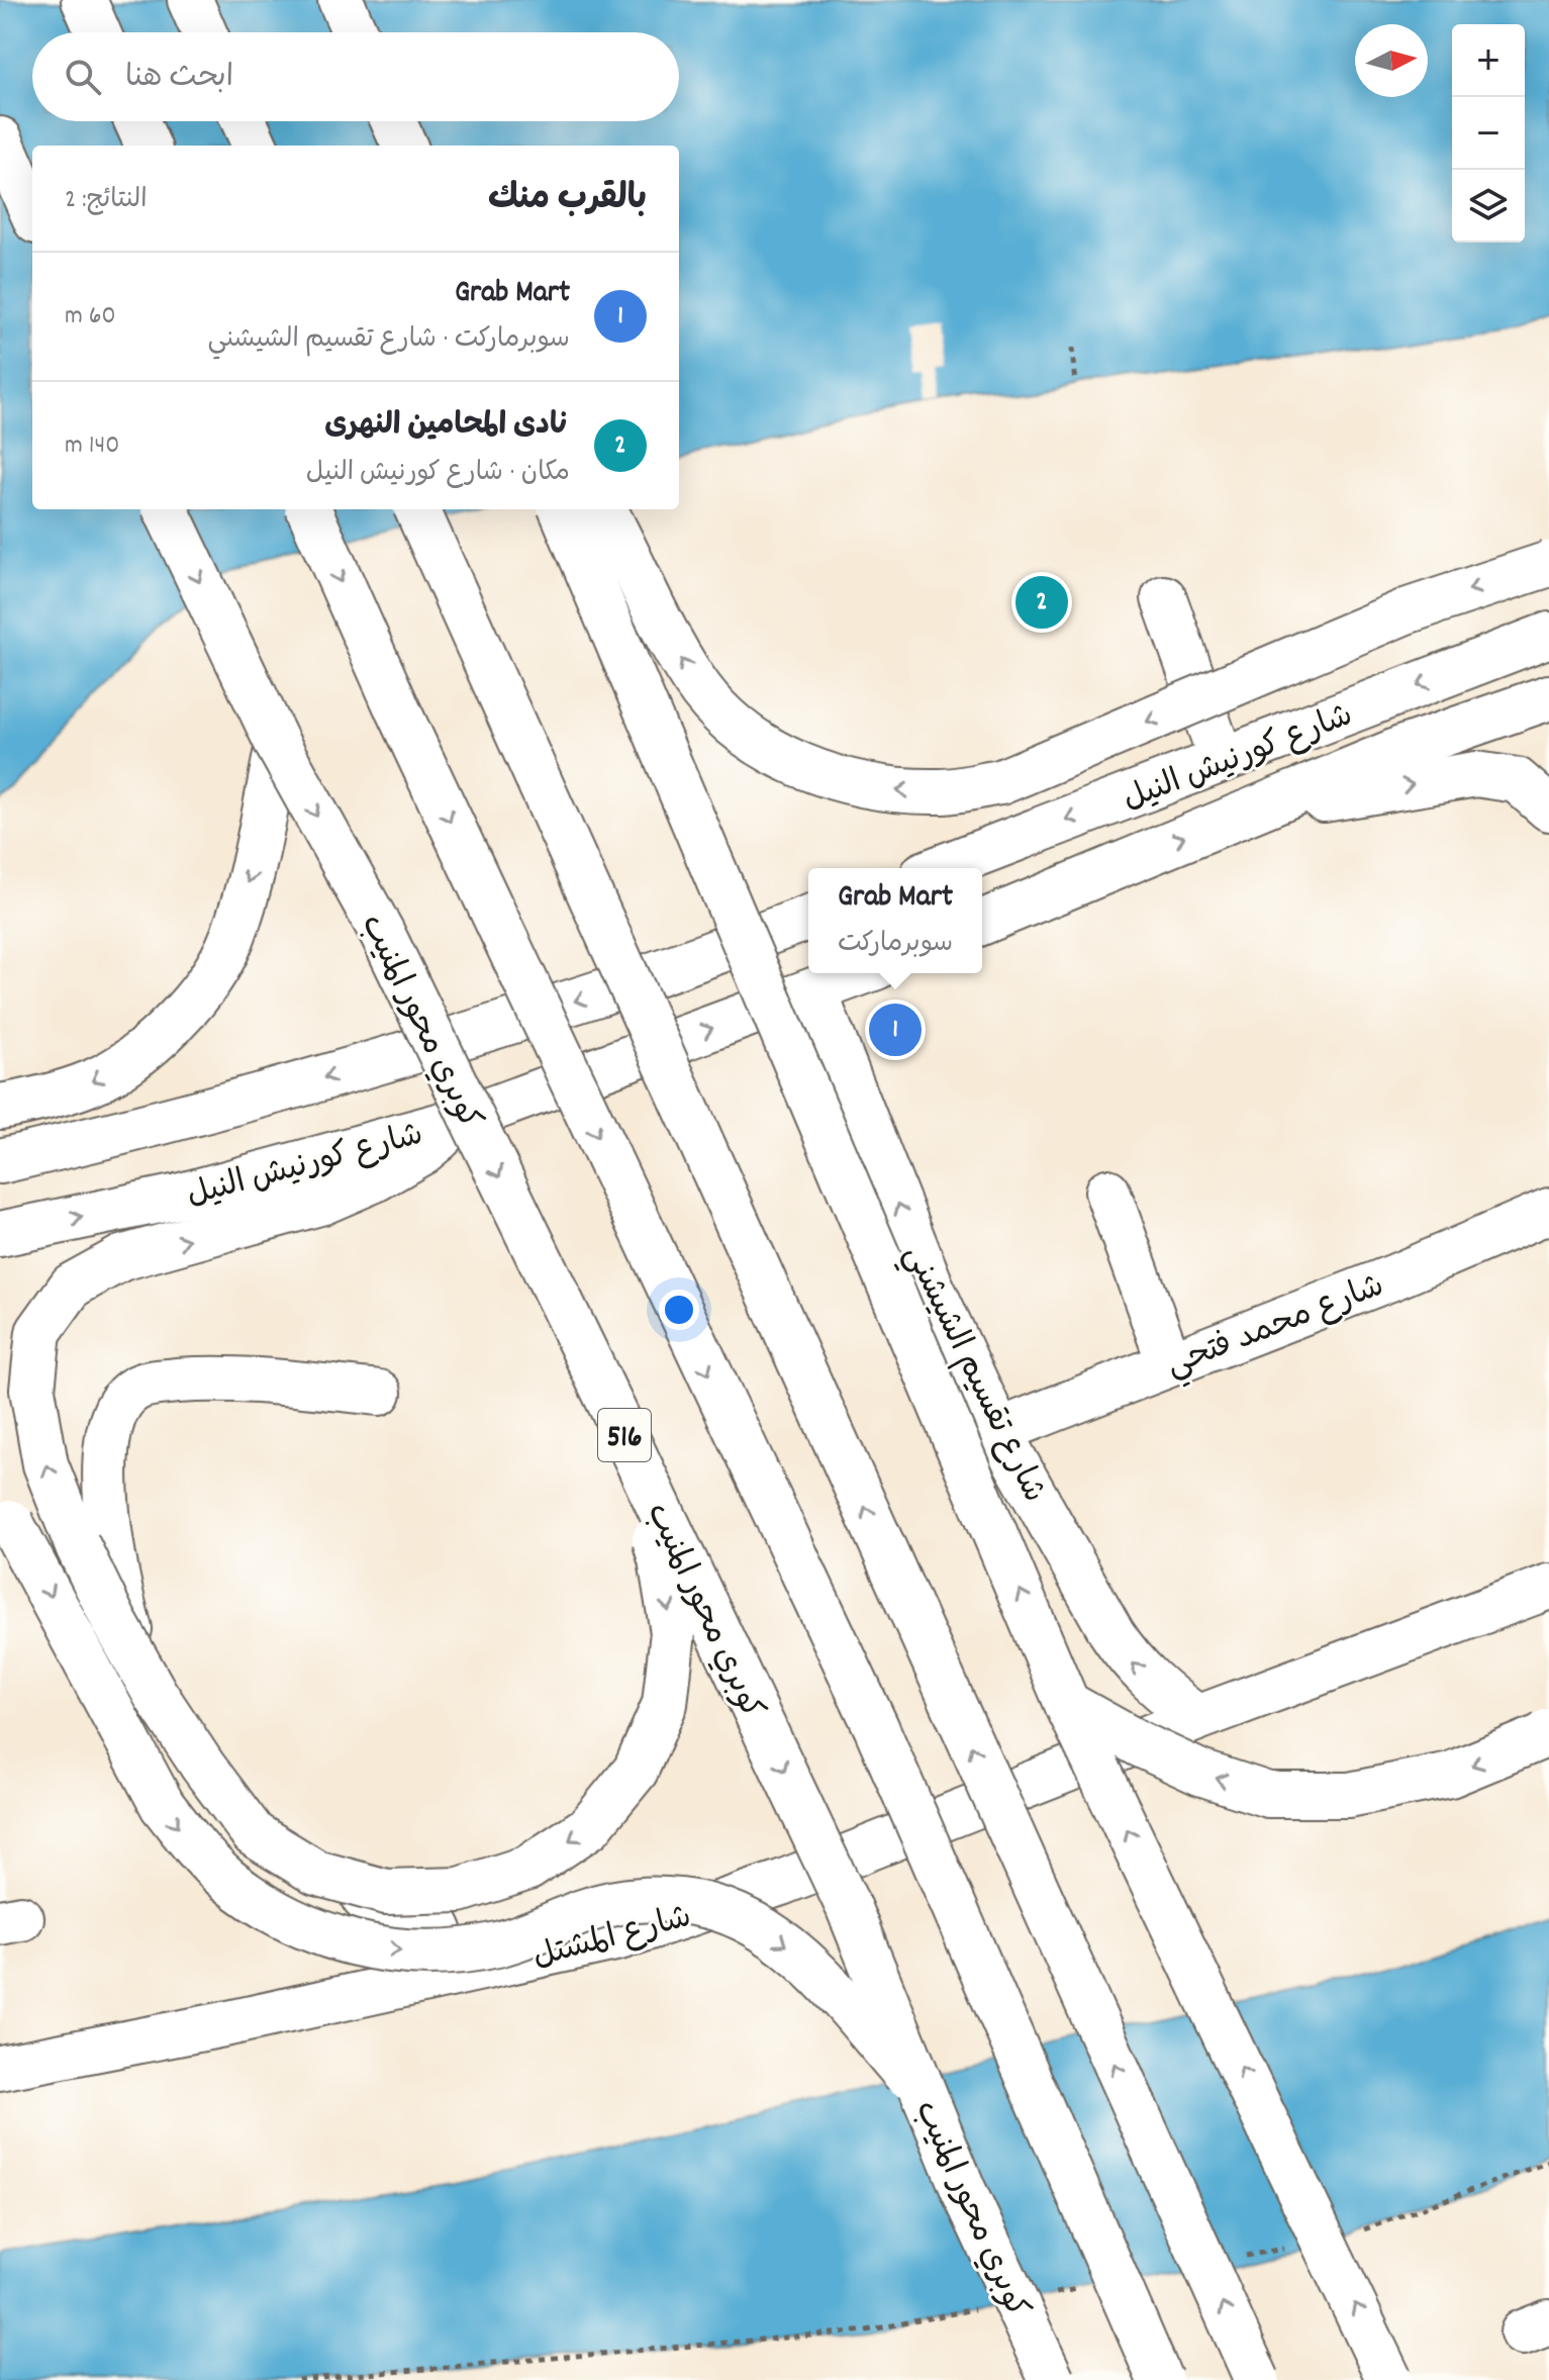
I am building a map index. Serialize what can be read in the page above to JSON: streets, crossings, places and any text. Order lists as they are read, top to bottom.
{
  "streets": {
    "main road": [
      "شارع كورنيش النيل",
      "كوبري محور المنيب",
      "شارع محمد فتحي",
      "شارع تقسيم الشيشني",
      "516",
      "شارع المشتل"
    ]
  },
  "crossings": [
    ["شارع كورنيش النيل", "شارع تقسيم الشيشني"],
    ["شارع محمد فتحي", "شارع تقسيم الشيشني"],
    ["شارع تقسيم الشيشني", "شارع المشتل"]
  ],
  "north": "right",
  "page": {
    "map_buttons": ["+", "−"],
    "search": "ابحث هنا",
    "heading": ["بالقرب منك", "النتائج: 2"],
    "list": [
      {
        "mark": "1",
        "name": "Grab Mart",
        "note": "سوبرماركت · شارع تقسيم الشيشني",
        "value": "60 m"
      },
      {
        "mark": "2",
        "name": "نادى المحامين النهرى",
        "note": "مكان · شارع كورنيش النيل",
        "value": "140 m"
      }
    ],
    "pins": ["2", "1"],
    "popup": ["Grab Mart", "سوبرماركت"]
  }
}
